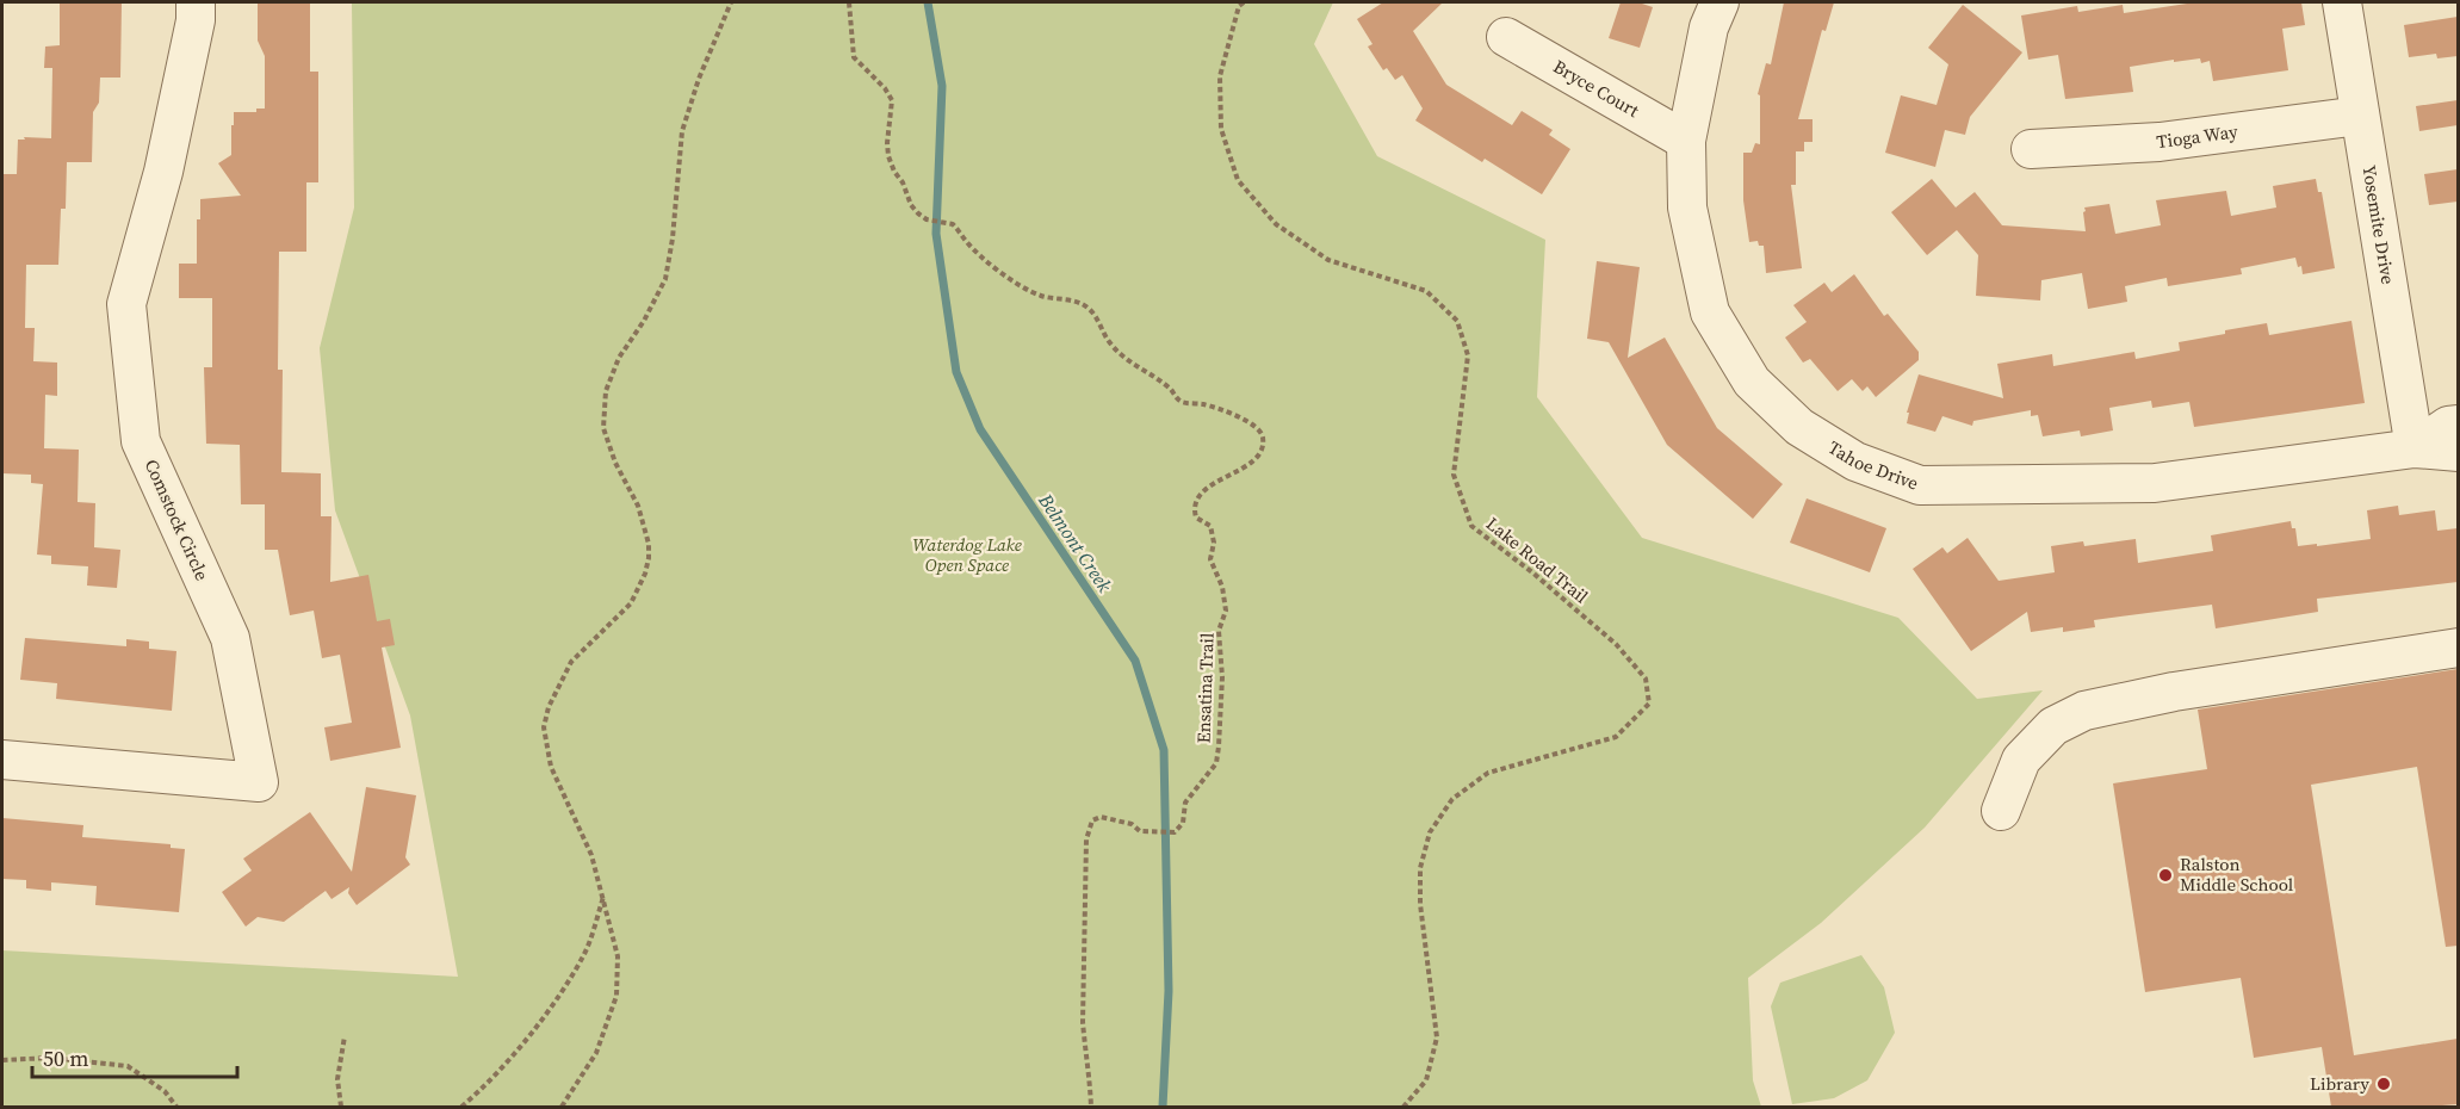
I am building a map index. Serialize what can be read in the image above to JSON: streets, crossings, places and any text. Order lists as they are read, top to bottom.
{
  "streets": {
    "street": [
      "Bryce Court",
      "Tioga Way",
      "Yosemite Drive",
      "Tahoe Drive",
      "Comstock Circle"
    ],
    "path": ["Lake Road Trail", "Ensatina Trail"]
  },
  "crossings": [
    ["Bryce Court", "Tahoe Drive"],
    ["Tioga Way", "Yosemite Drive"],
    ["Yosemite Drive", "Tahoe Drive"]
  ],
  "water": ["Belmont Creek"],
  "parks": ["Waterdog Lake Open Space"],
  "places": ["Ralston Middle School", "Library"],
  "scale_bar": "50 m"
}
